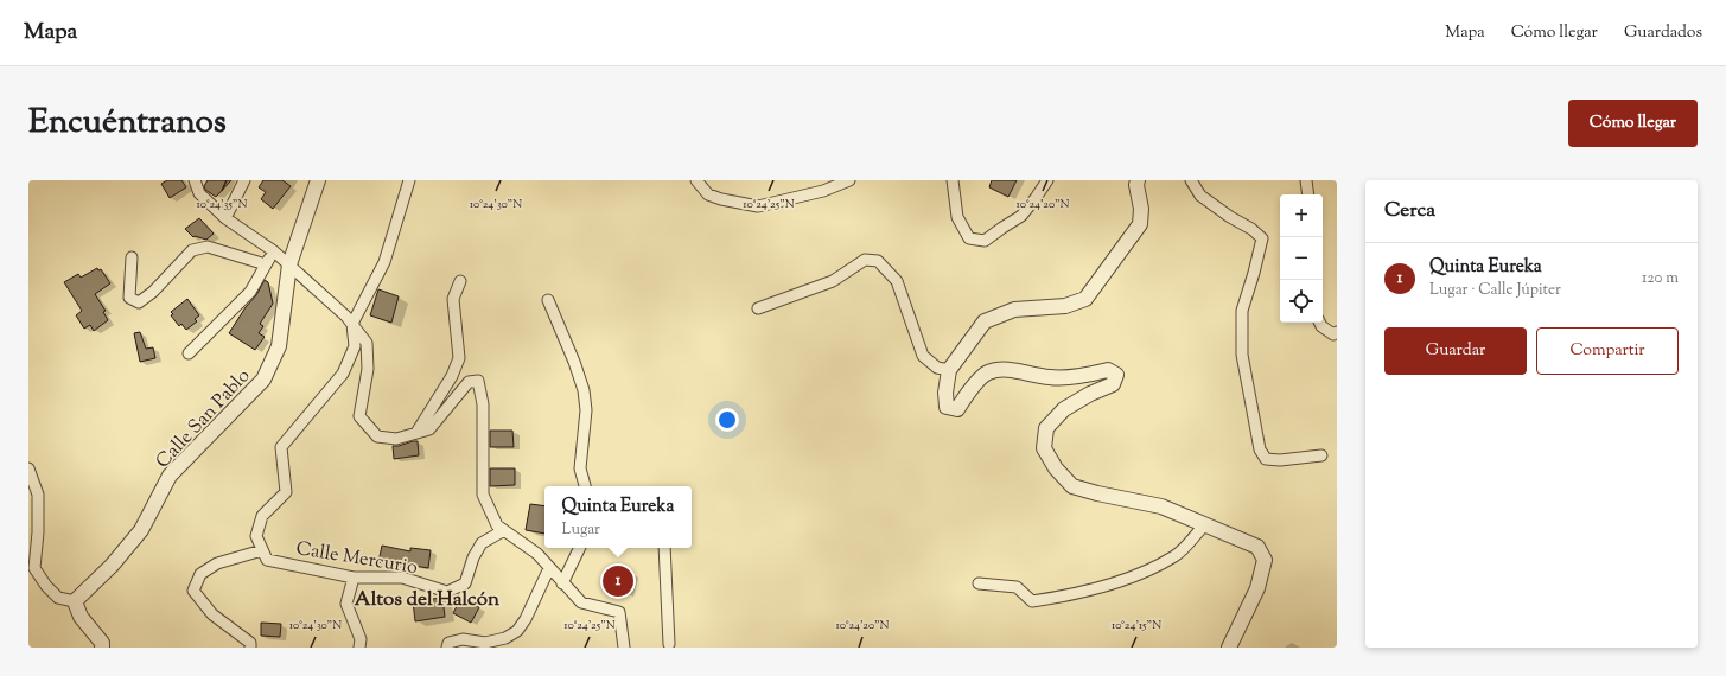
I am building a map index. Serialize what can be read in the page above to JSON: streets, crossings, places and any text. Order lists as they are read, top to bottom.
{
  "streets": {
    "street": ["Calle San Pablo", "Calle Mercurio"]
  },
  "districts": ["Altos del Halcón"],
  "page": {
    "header": "Mapa",
    "nav": ["Mapa", "Cómo llegar", "Guardados"],
    "title": "Encuéntranos",
    "buttons": [
      "Cómo llegar",
      ["Guardar", "Compartir"]
    ],
    "heading": "Cerca",
    "map_buttons": ["+", "−"],
    "list": [
      {
        "mark": "1",
        "name": "Quinta Eureka",
        "note": "Lugar · Calle Júpiter",
        "value": "120 m"
      }
    ],
    "popup": ["Quinta Eureka", "Lugar"],
    "pins": "1"
  },
  "coordinates": [
    "10°24'35\"N",
    "10°24'25\"N",
    "10°24'30\"N",
    "10°24'20\"N",
    "10°24'15\"N"
  ]
}
